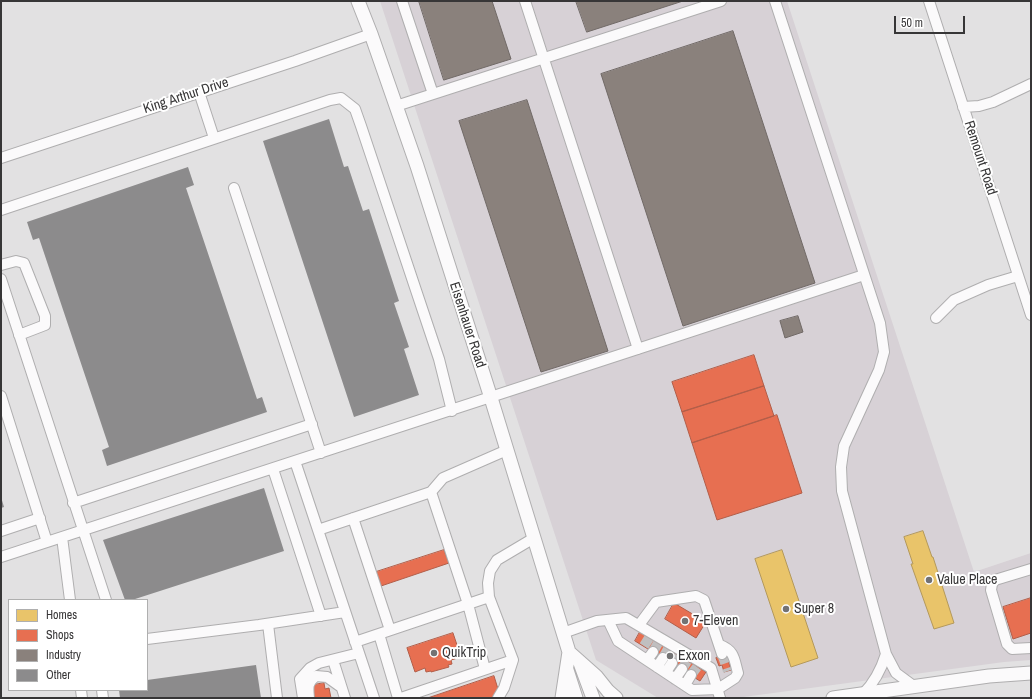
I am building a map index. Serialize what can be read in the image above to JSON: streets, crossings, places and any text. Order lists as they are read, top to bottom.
{
  "streets": {
    "main road": ["Eisenhauer Road"],
    "street": ["King Arthur Drive", "Remount Road"]
  },
  "crossings": [
    ["King Arthur Drive", "Eisenhauer Road"]
  ],
  "places": [
    "Value Place",
    "Super 8",
    "7-Eleven",
    "QuikTrip",
    "Exxon"
  ],
  "legend": [
    "Homes",
    "Shops",
    "Industry",
    "Other"
  ],
  "scale_bar": "50 m"
}
